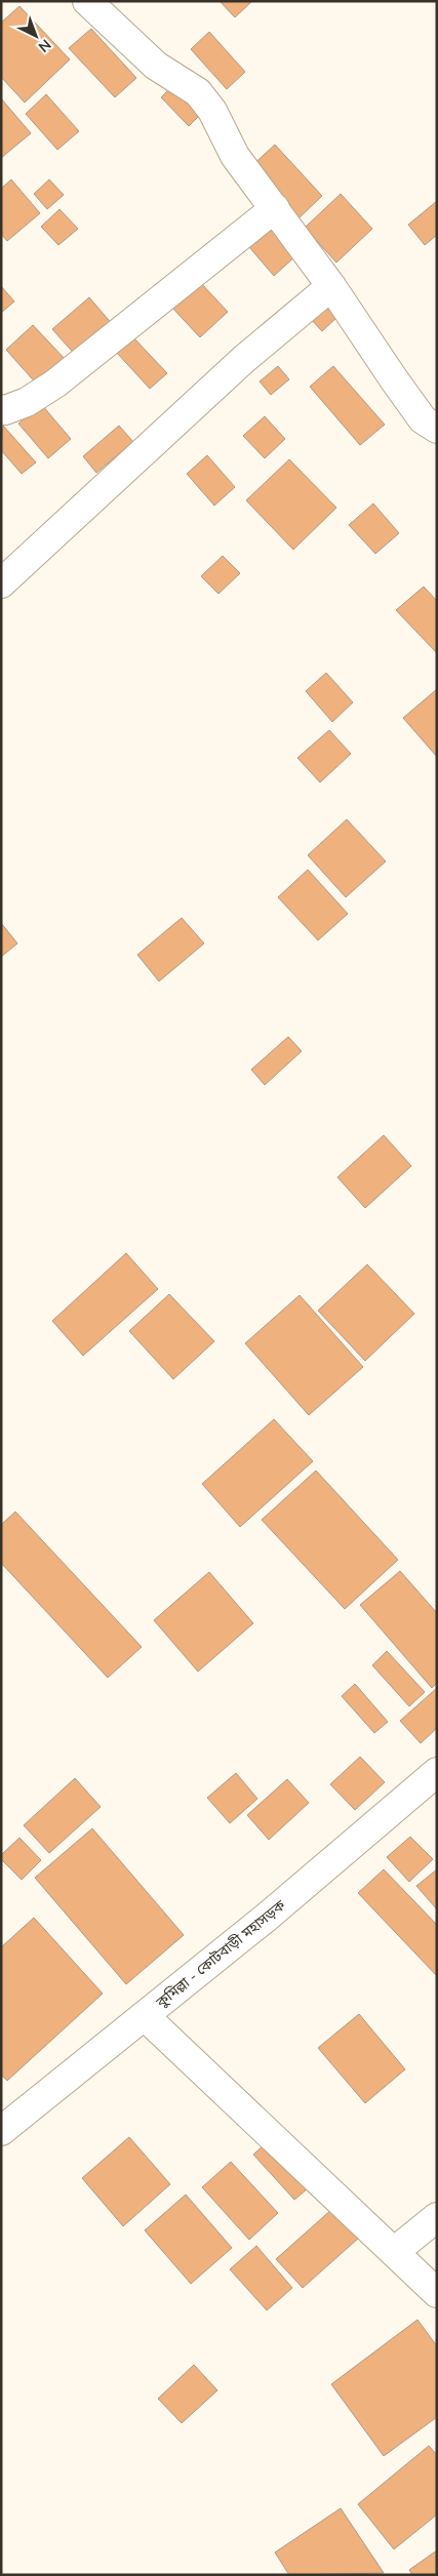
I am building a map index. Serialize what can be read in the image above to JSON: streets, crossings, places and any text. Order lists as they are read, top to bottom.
{
  "streets": {
    "street": ["কুমিল্লা - কোটবাড়ী মহাসড়ক"]
  },
  "north": "bottom right"
}
